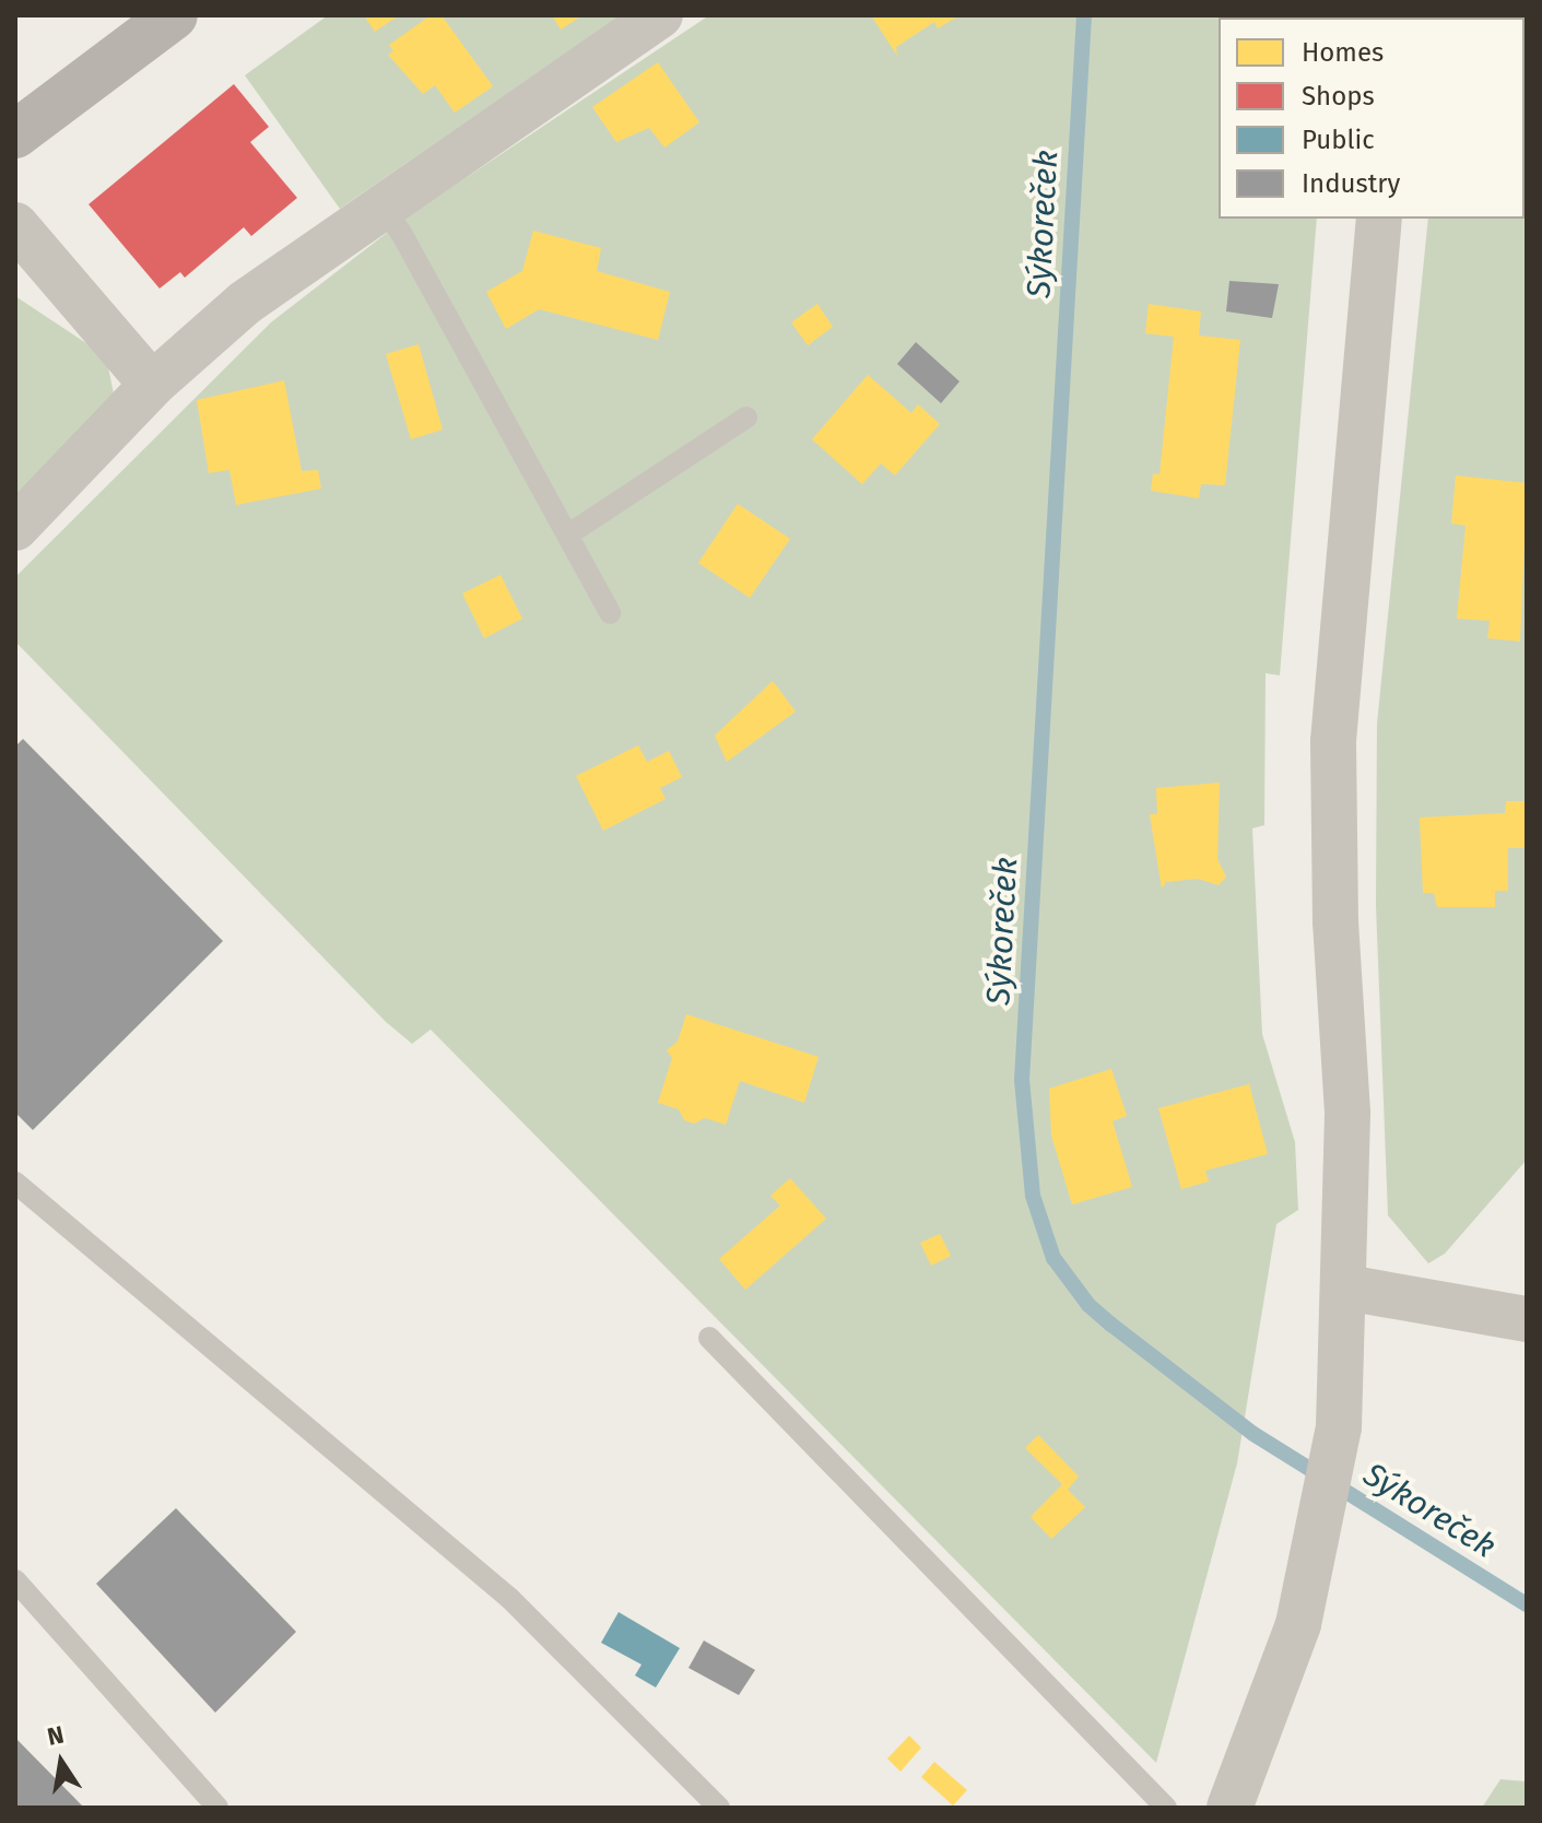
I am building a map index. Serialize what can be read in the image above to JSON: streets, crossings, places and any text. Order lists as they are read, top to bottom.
{
  "water": ["Sýkoreček"],
  "legend": [
    "Homes",
    "Shops",
    "Public",
    "Industry"
  ],
  "north": "top"
}
